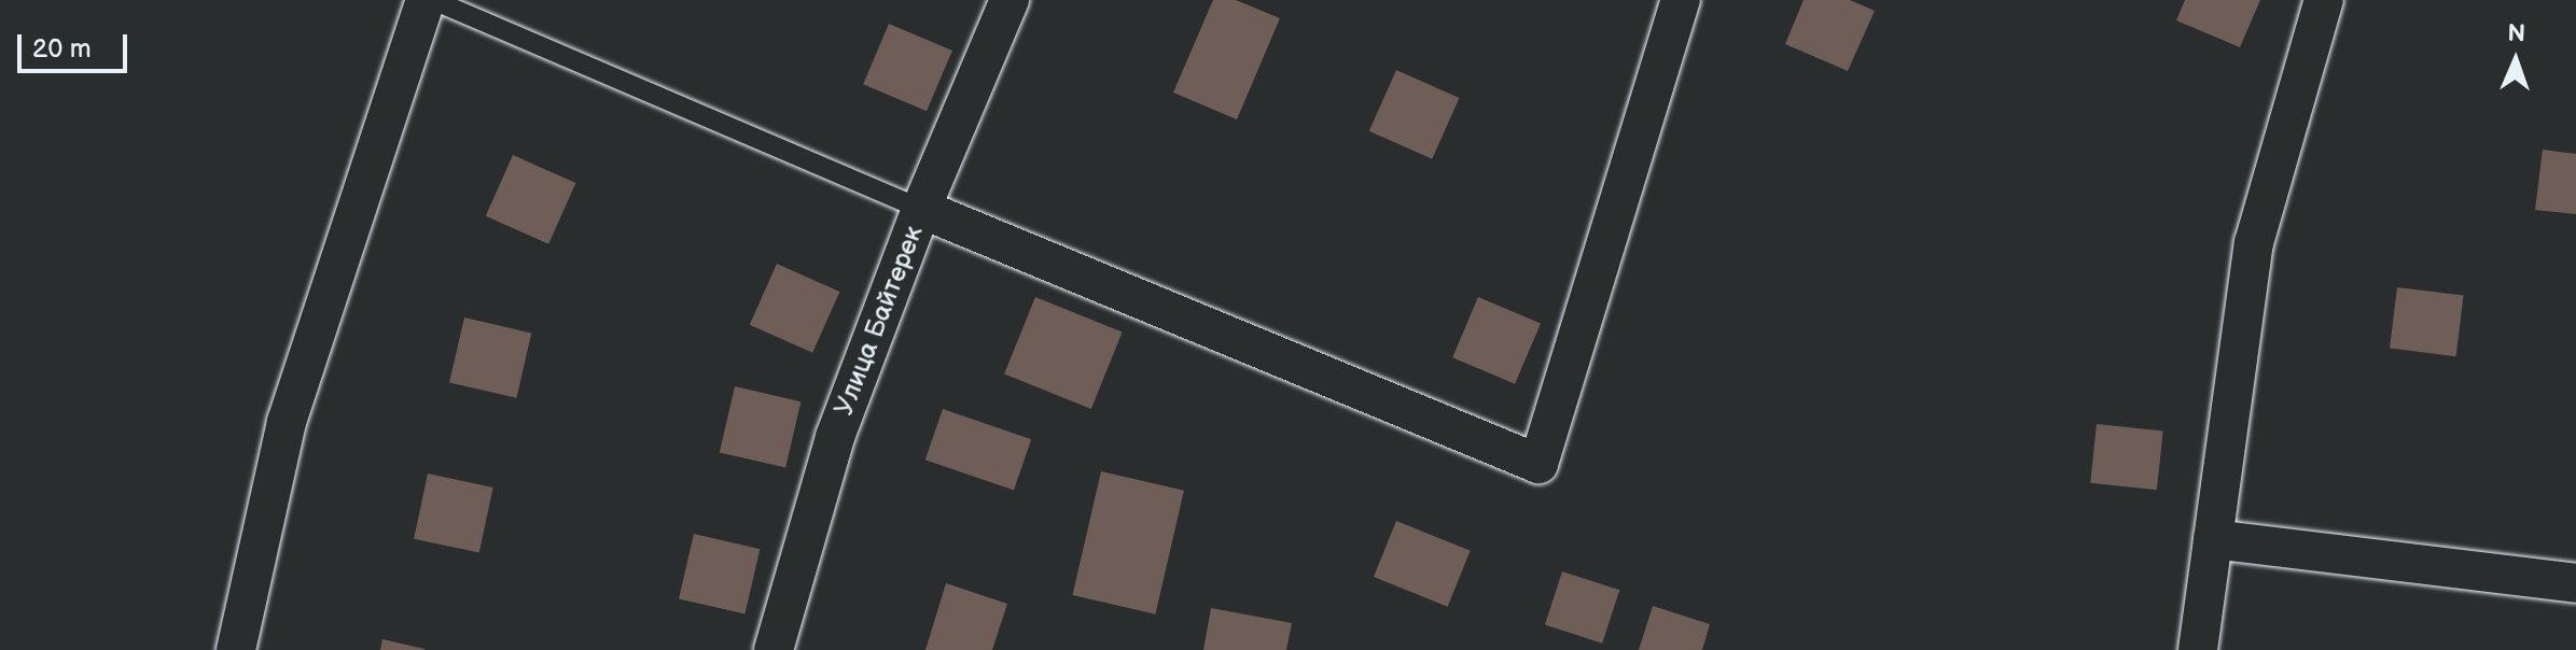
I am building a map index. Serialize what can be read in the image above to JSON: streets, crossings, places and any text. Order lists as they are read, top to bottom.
{
  "streets": {
    "street": ["Улица Байтерек"]
  },
  "scale_bar": "20 m",
  "north": "top"
}
